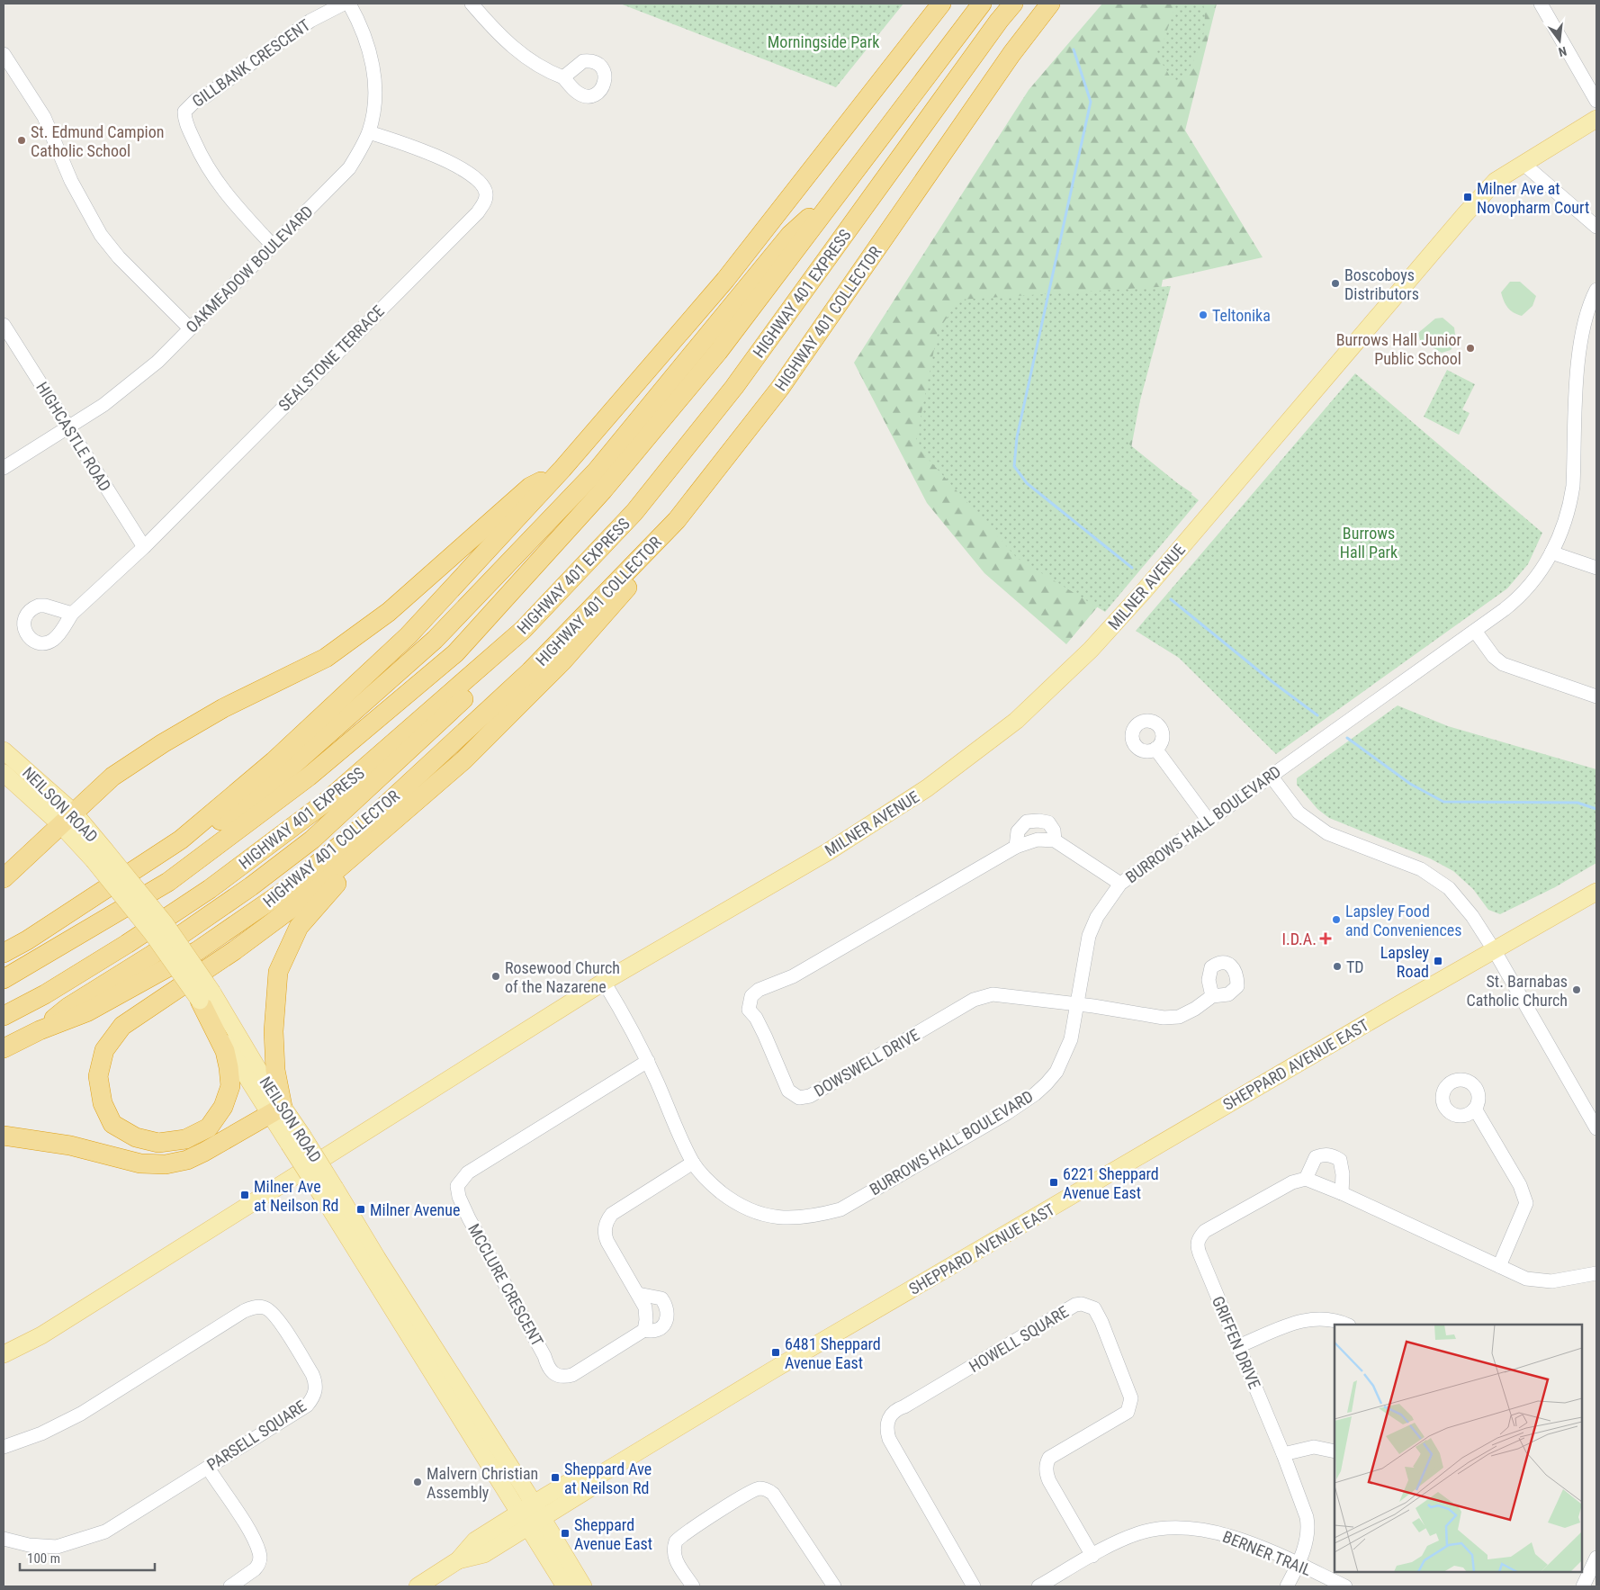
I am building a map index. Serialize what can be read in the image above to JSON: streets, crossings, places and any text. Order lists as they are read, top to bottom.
{
  "streets": {
    "highway": ["HIGHWAY 401 EXPRESS", "HIGHWAY 401 COLLECTOR"],
    "main road": ["MILNER AVENUE", "NEILSON ROAD", "SHEPPARD AVENUE EAST"],
    "street": [
      "GILLBANK CRESCENT",
      "OAKMEADOW BOULEVARD",
      "SEALSTONE TERRACE",
      "HIGHCASTLE ROAD",
      "BURROWS HALL BOULEVARD",
      "DOWSWELL DRIVE",
      "MCCLURE CRESCENT",
      "HOWELL SQUARE",
      "GRIFFEN DRIVE",
      "PARSELL SQUARE",
      "BERNER TRAIL"
    ]
  },
  "crossings": [
    ["GILLBANK CRESCENT", "OAKMEADOW BOULEVARD"],
    ["OAKMEADOW BOULEVARD", "SEALSTONE TERRACE"],
    ["OAKMEADOW BOULEVARD", "HIGHCASTLE ROAD"],
    ["SEALSTONE TERRACE", "HIGHCASTLE ROAD"],
    ["MILNER AVENUE", "BURROWS HALL BOULEVARD"],
    ["NEILSON ROAD", "SHEPPARD AVENUE EAST"],
    ["BURROWS HALL BOULEVARD", "DOWSWELL DRIVE"],
    ["BURROWS HALL BOULEVARD", "MCCLURE CRESCENT"],
    ["HOWELL SQUARE", "BERNER TRAIL"],
    ["GRIFFEN DRIVE", "BERNER TRAIL"]
  ],
  "parks": ["Morningside Park", "Burrows Hall Park"],
  "places": {
    "other": [
      "St. Edmund Campion Catholic School",
      "Boscoboys Distributors",
      "Teltonika",
      "Burrows Hall Junior Public School",
      "Lapsley Food and Conveniences",
      "TD",
      "Rosewood Church of the Nazarene",
      "St. Barnabas Catholic Church",
      "Malvern Christian Assembly"
    ],
    "transit": [
      "Milner Ave at Novopharm Court",
      "Lapsley Road",
      "6221 Sheppard Avenue East",
      "Milner Ave at Neilson Rd",
      "Milner Avenue",
      "6481 Sheppard Avenue East",
      "Sheppard Ave at Neilson Rd",
      "Sheppard Avenue East"
    ],
    "health": ["I.D.A."]
  },
  "scale_bar": "100 m",
  "north": "bottom"
}
